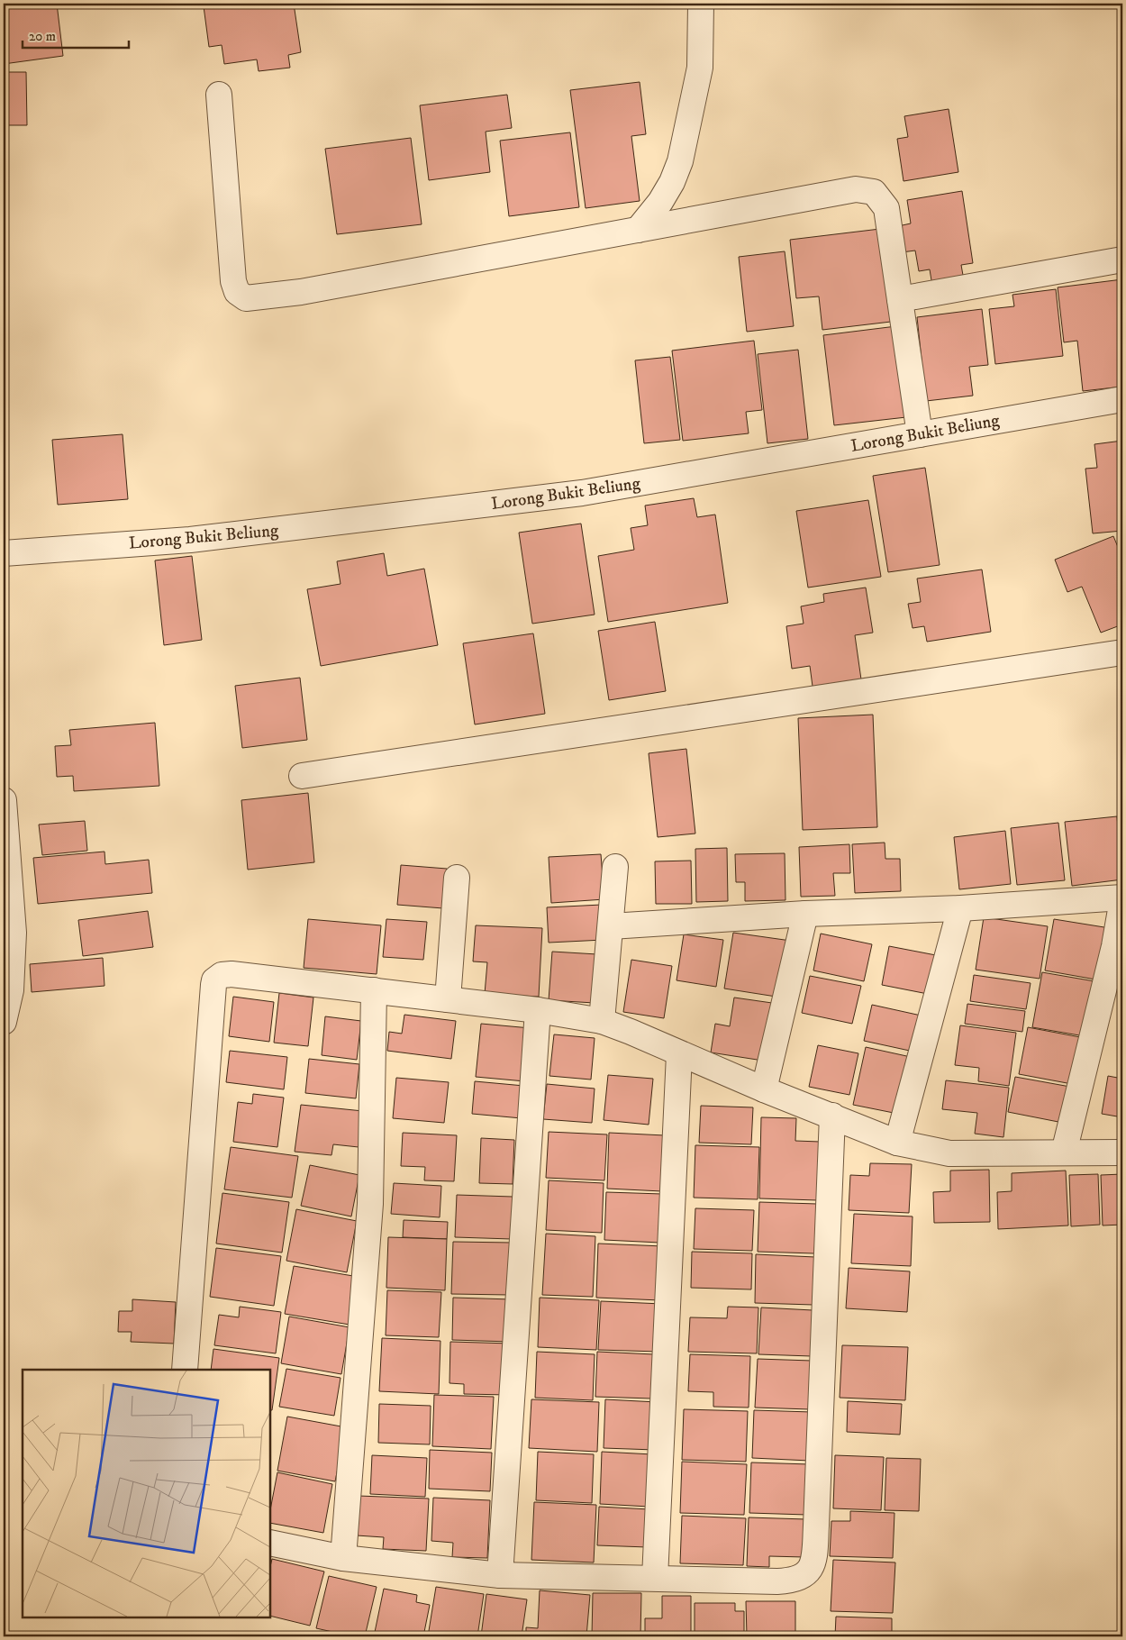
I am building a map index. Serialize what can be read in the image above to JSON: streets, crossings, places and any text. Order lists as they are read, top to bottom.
{
  "streets": {
    "street": ["Lorong Bukit Beliung"]
  },
  "scale_bar": "20 m"
}
